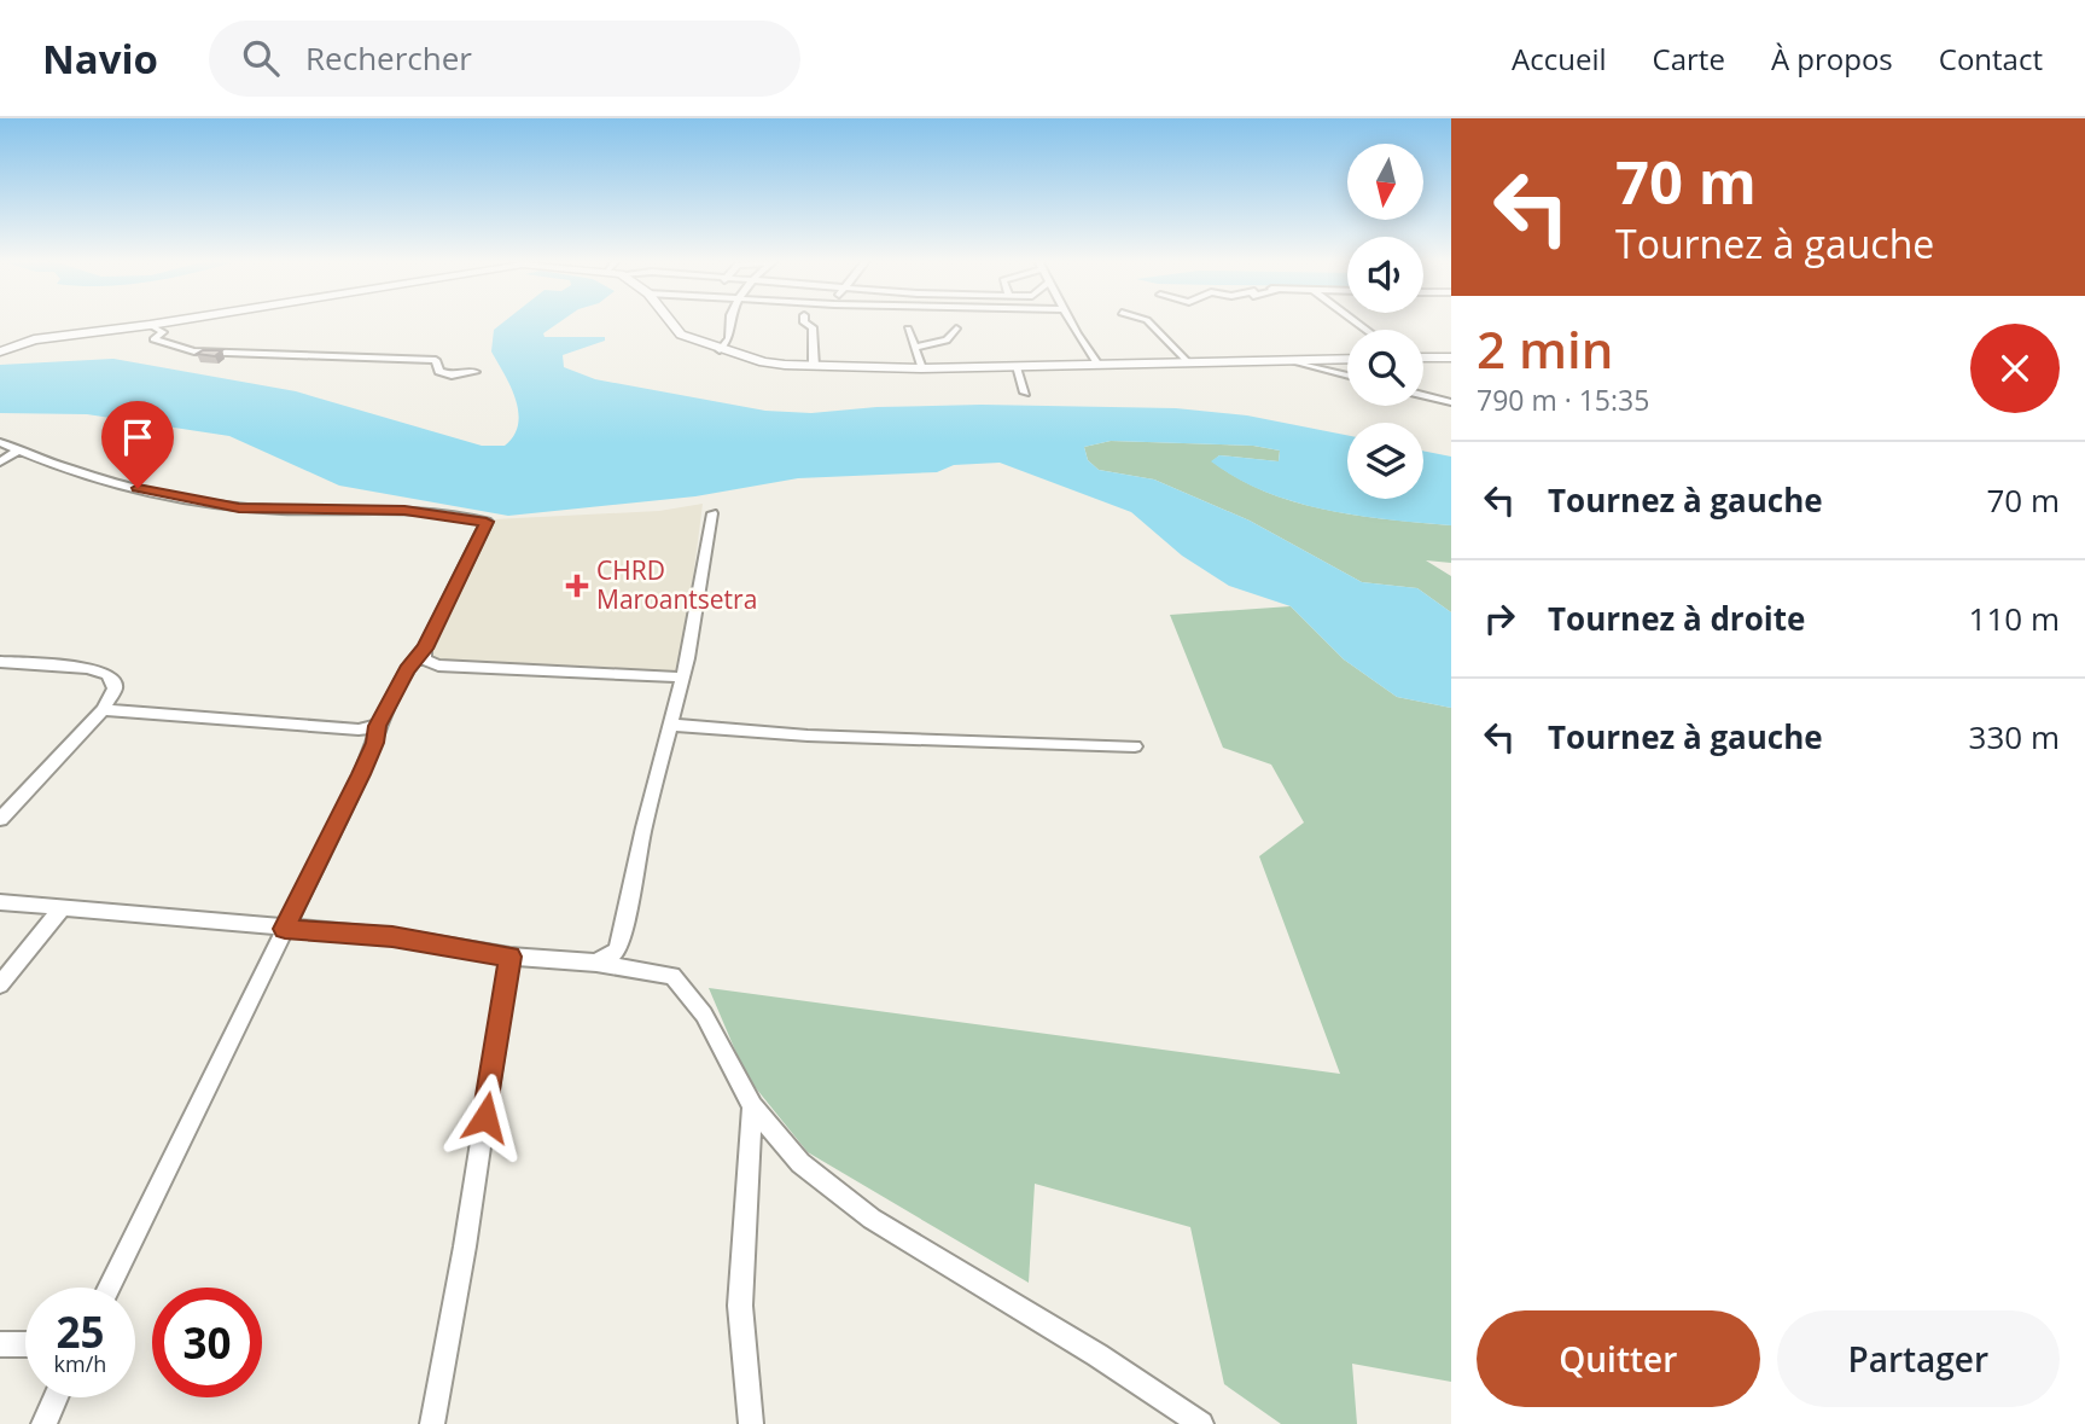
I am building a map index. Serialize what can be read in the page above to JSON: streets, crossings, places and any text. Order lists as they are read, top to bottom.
{
  "places": {
    "health": ["CHRD Maroantsetra"]
  },
  "north": "bottom",
  "page": {
    "header": "Navio",
    "search": "Rechercher",
    "nav": [
      "Accueil",
      "Carte",
      "À propos",
      "Contact"
    ],
    "turn": ["70 m", "Tournez à gauche"],
    "heading": ["2 min", "790 m · 15:35"],
    "list": [
      {
        "name": "Tournez à gauche",
        "value": "70 m"
      },
      {
        "name": "Tournez à droite",
        "value": "110 m"
      },
      {
        "name": "Tournez à gauche",
        "value": "330 m"
      }
    ],
    "speed": "25 km/h",
    "limit": "30",
    "buttons": ["Quitter", "Partager"]
  }
}
